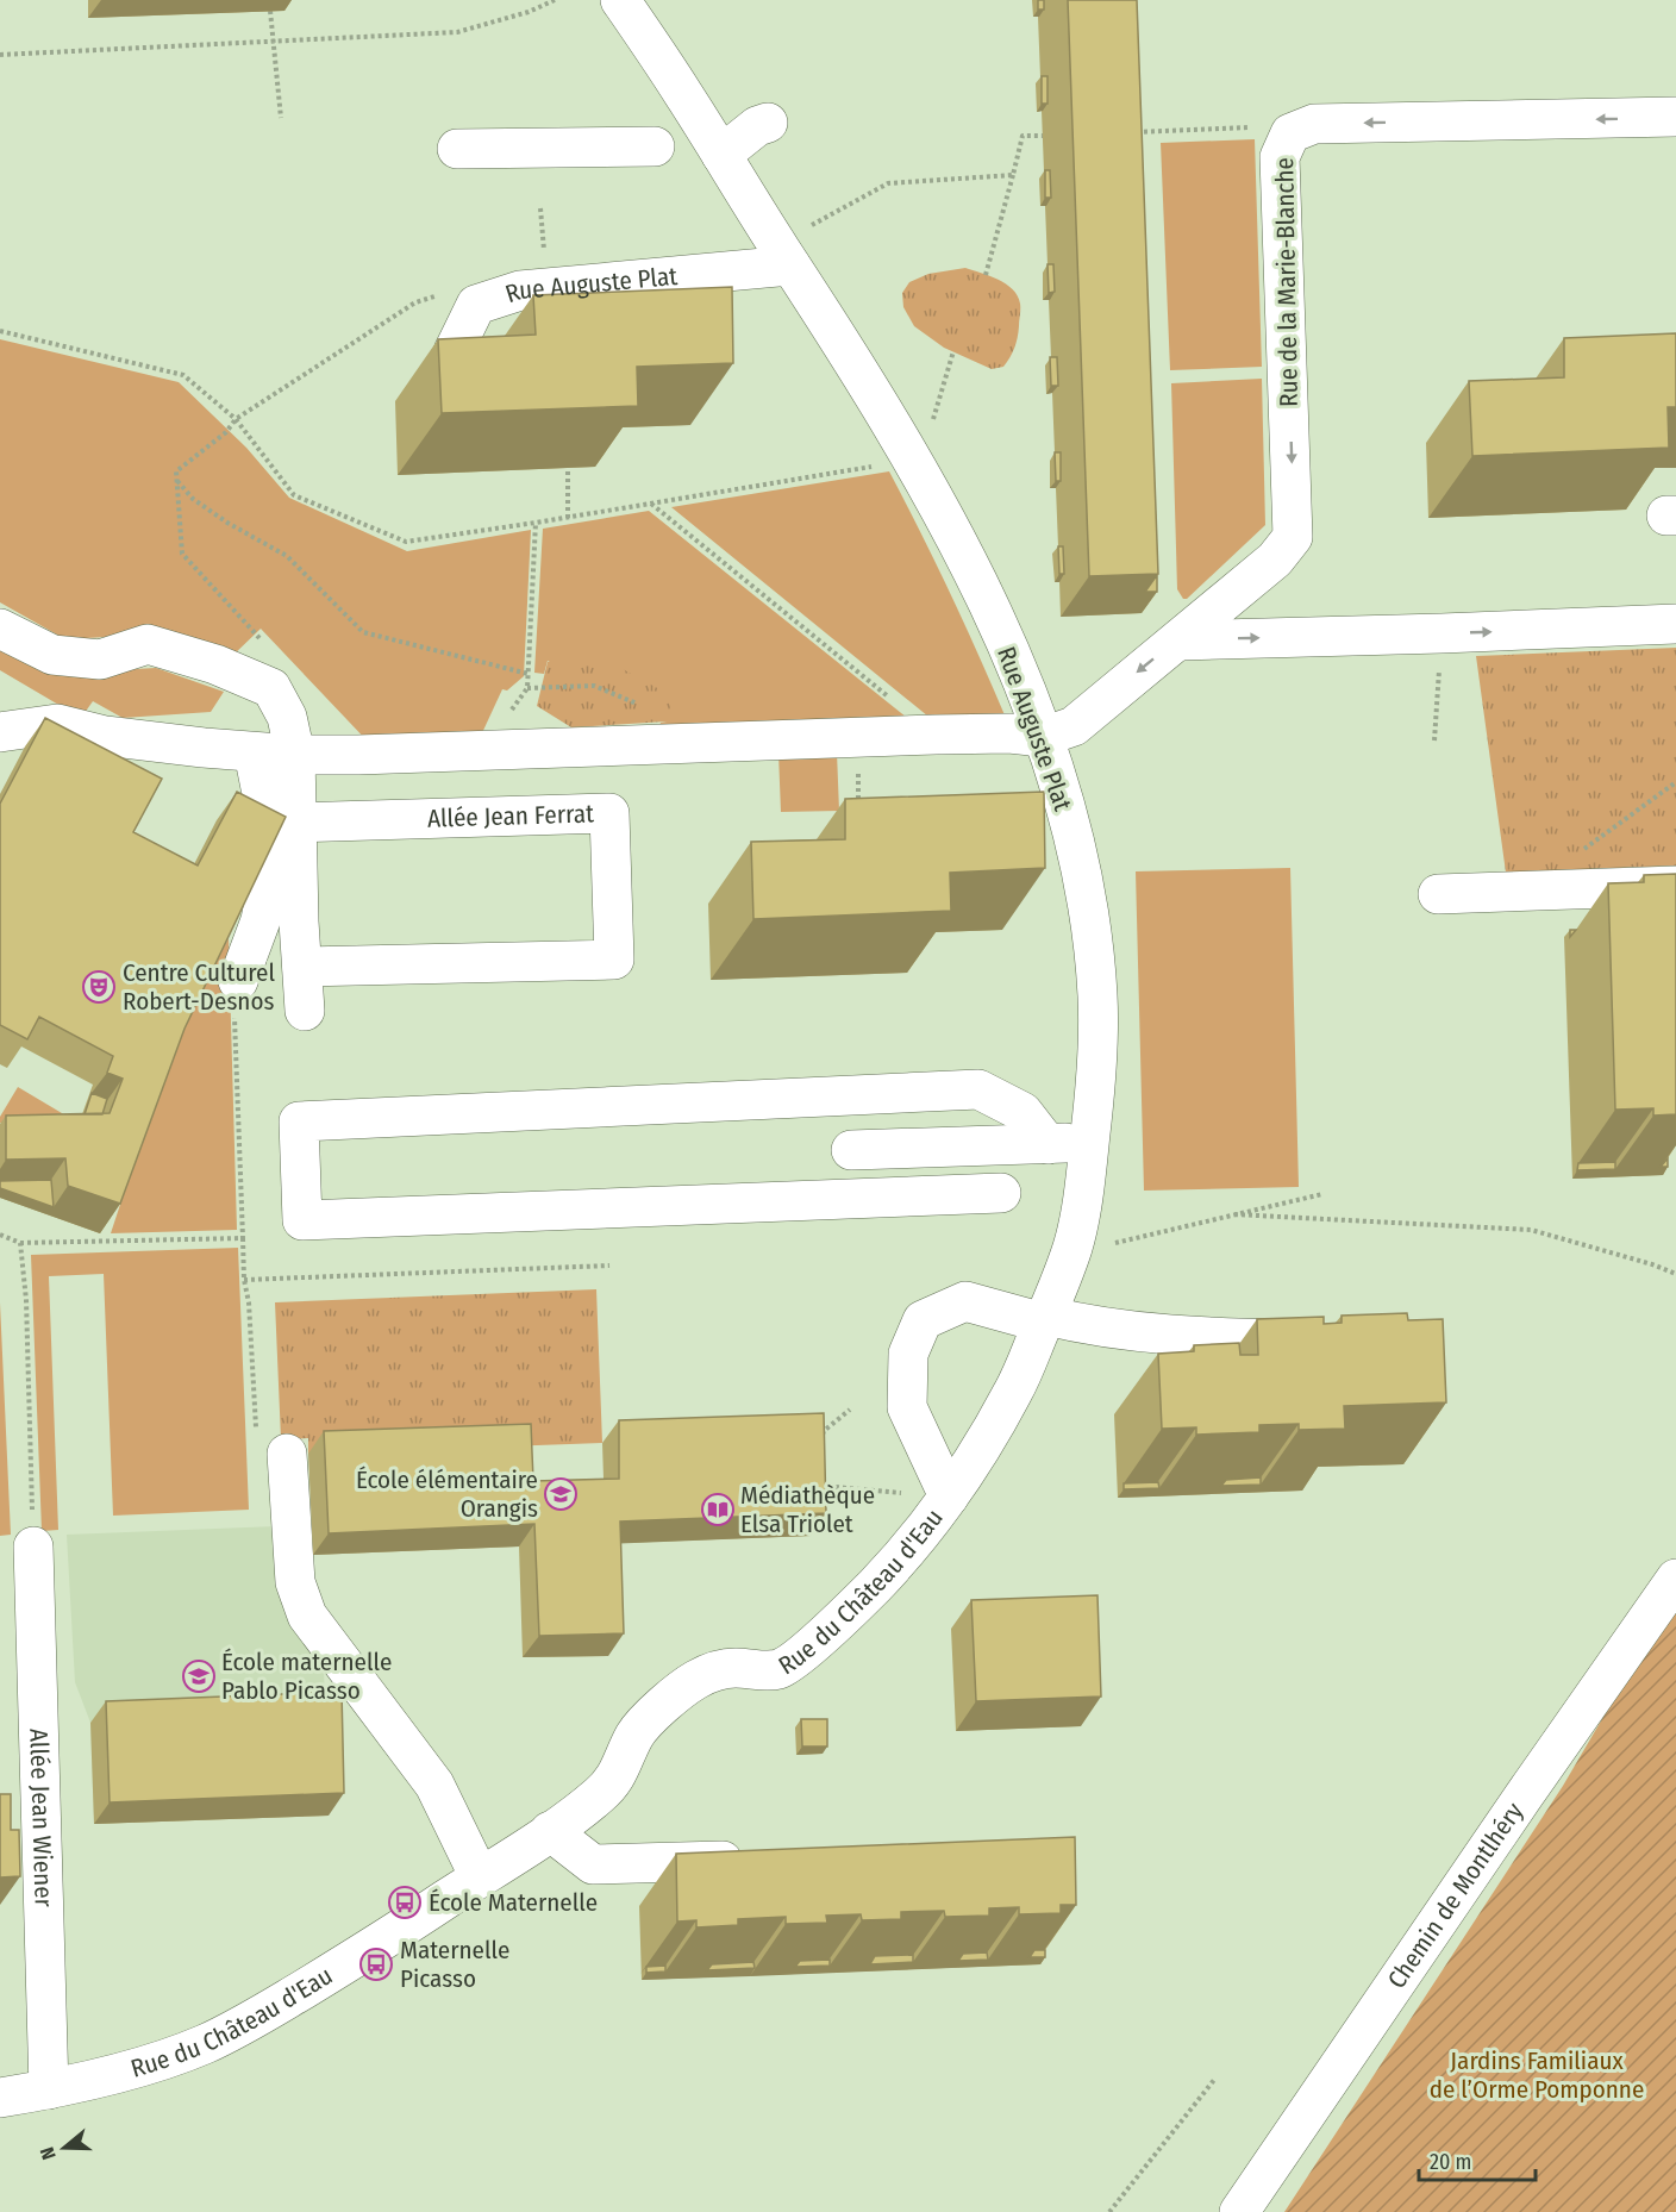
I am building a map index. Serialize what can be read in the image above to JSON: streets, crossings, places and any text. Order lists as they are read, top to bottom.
{
  "streets": {
    "street": [
      "Rue de la Marie-Blanche",
      "Rue Auguste Plat",
      "Allée Jean Ferrat",
      "Rue du Château d'Eau",
      "Allée Jean Wiener",
      "Chemin de Montlhéry"
    ]
  },
  "crossings": [
    ["Rue de la Marie-Blanche", "Rue Auguste Plat"],
    ["Rue Auguste Plat", "Rue du Château d'Eau"],
    ["Rue du Château d'Eau", "Allée Jean Wiener"]
  ],
  "parks": ["Jardins Familiaux de l’Orme Pomponne"],
  "places": {
    "theatre": ["Centre Culturel Robert-Desnos"],
    "school or university": ["École élémentaire Orangis", "École maternelle Pablo Picasso"],
    "library": ["Médiathèque Elsa Triolet"],
    "bus stop": ["École Maternelle", "Maternelle Picasso"]
  },
  "scale_bar": "20 m",
  "north": "left"
}
